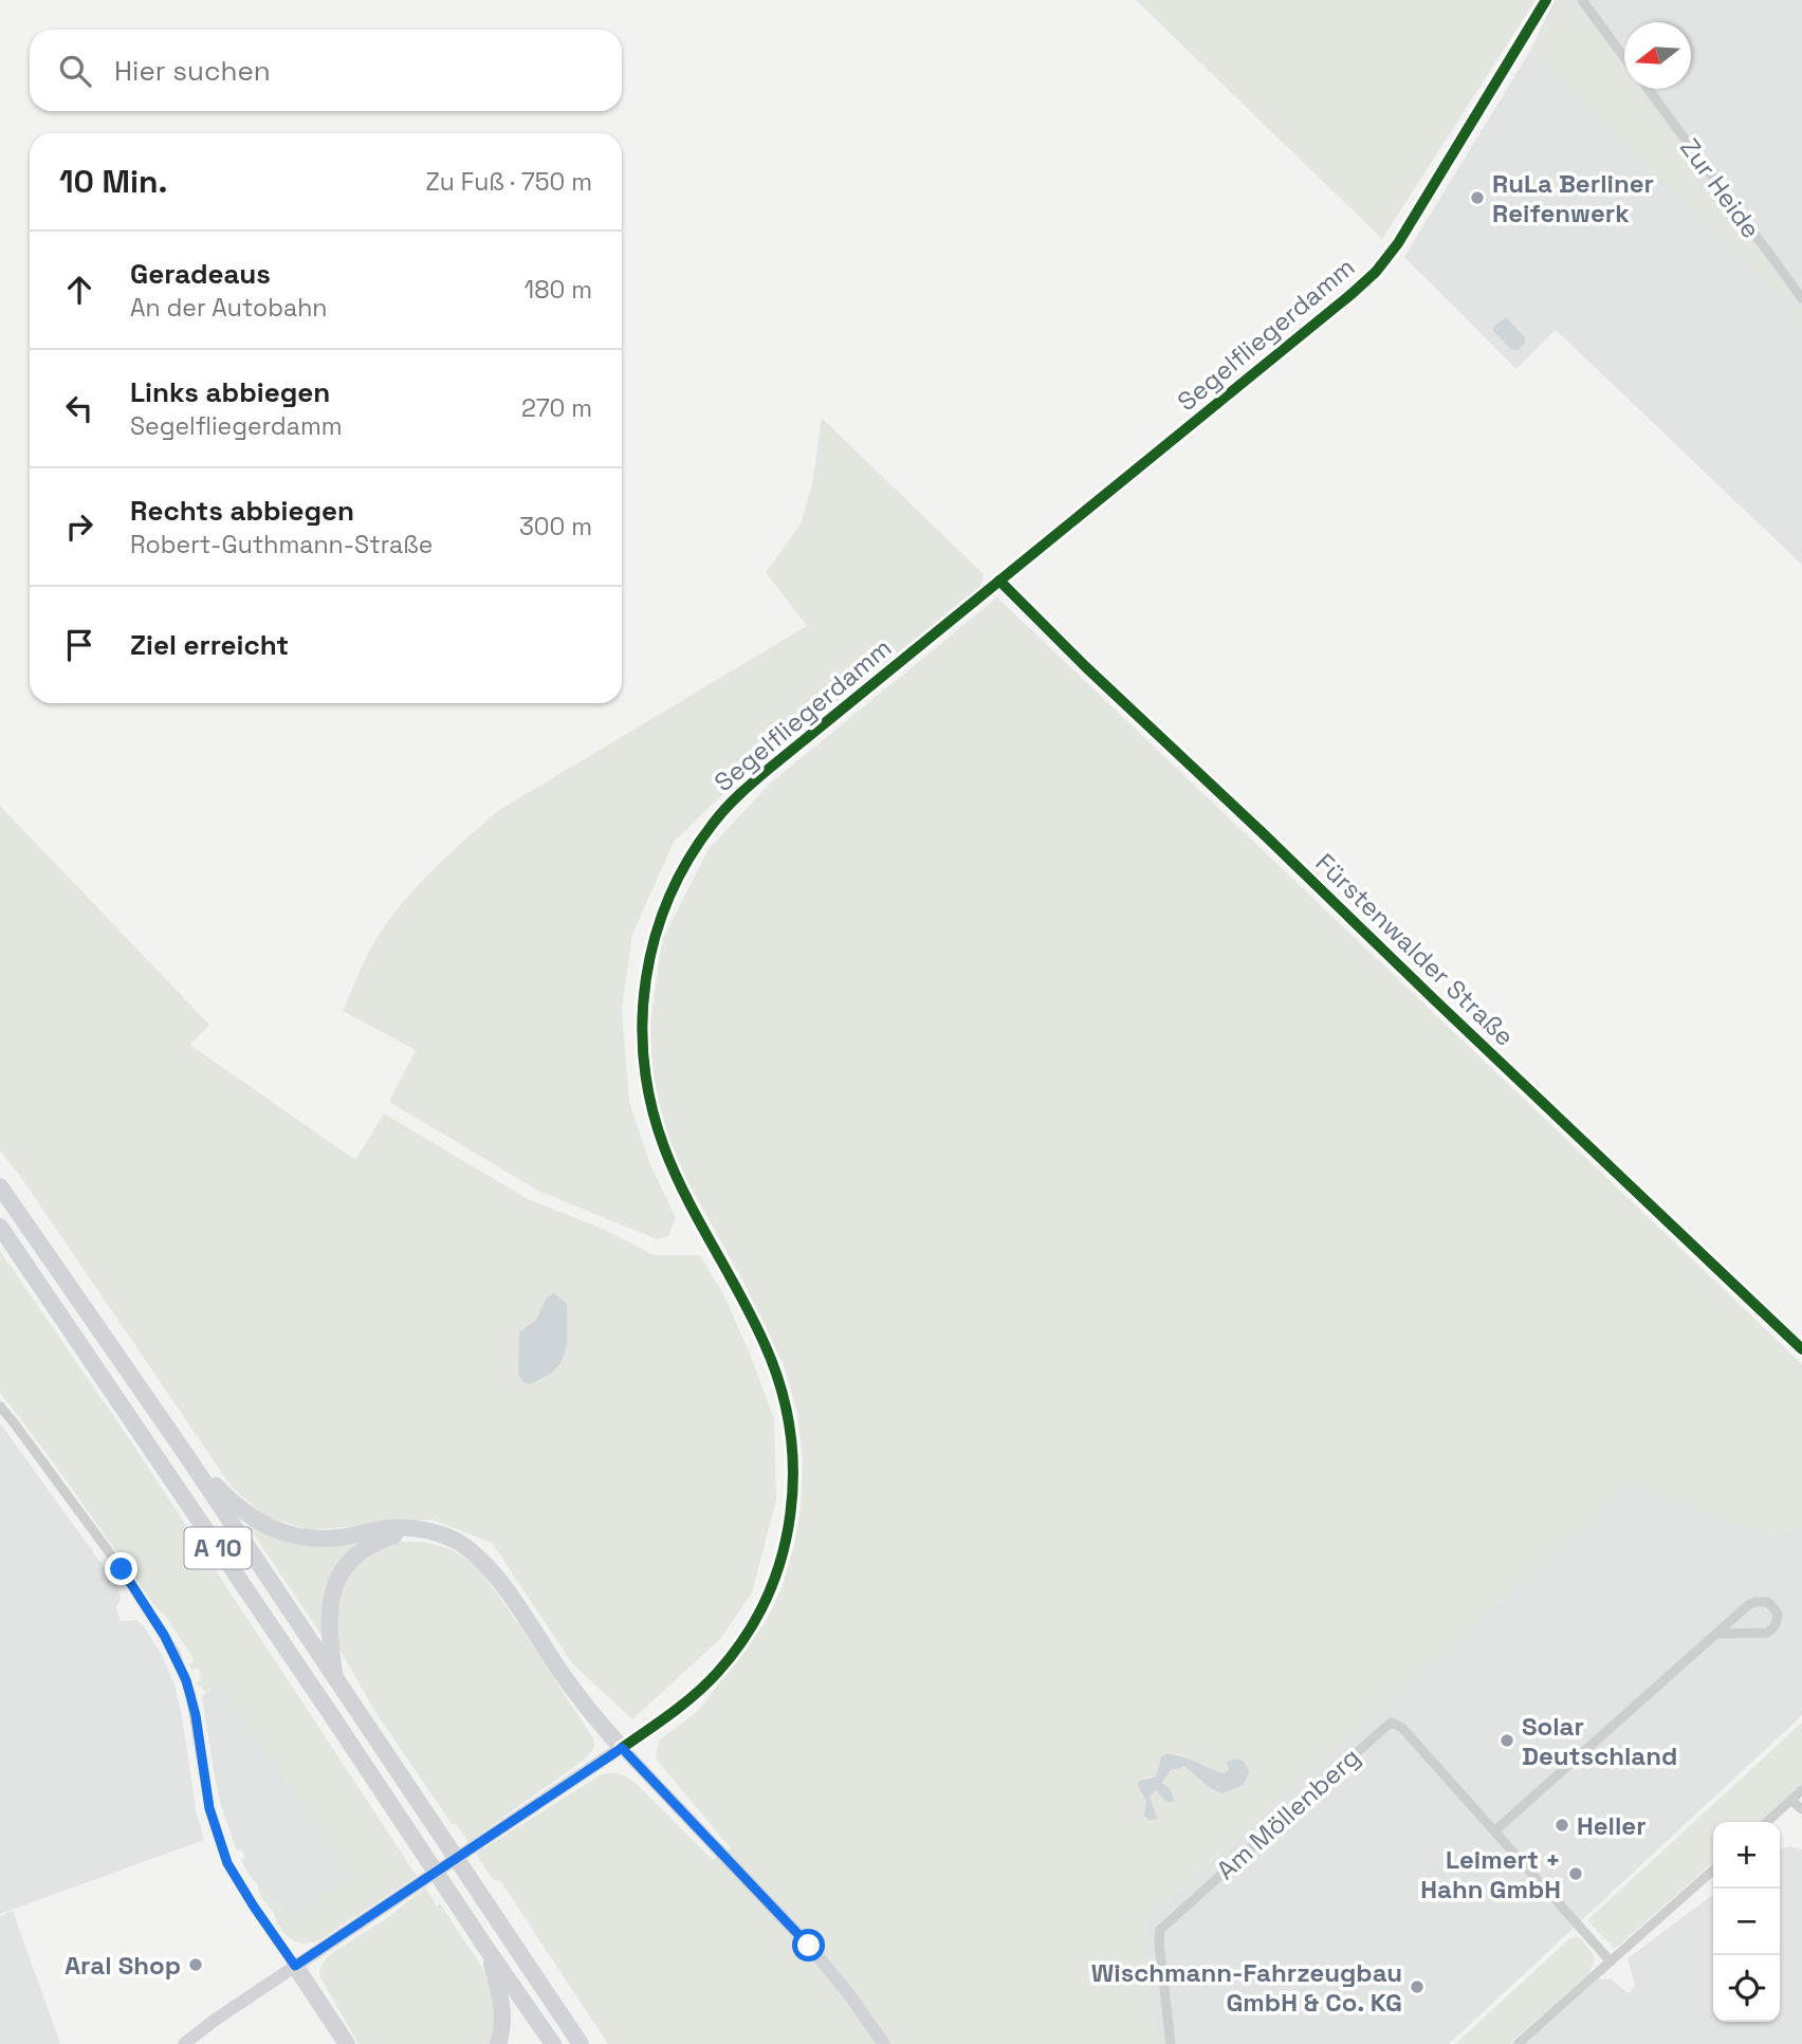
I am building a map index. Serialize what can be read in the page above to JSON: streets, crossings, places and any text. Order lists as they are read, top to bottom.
{
  "streets": {
    "highway": ["A 10"],
    "street": [
      "Zur Heide",
      "Segelfliegerdamm",
      "Fürstenwalder Straße",
      "Am Möllenberg"
    ]
  },
  "crossings": [
    ["Segelfliegerdamm", "Fürstenwalder Straße"]
  ],
  "places": [
    "RuLa Berliner Reifenwerk",
    "Solar Deutschland",
    "Heller",
    "Leimert + Hahn GmbH",
    "Aral Shop",
    "Wischmann-Fahrzeugbau GmbH & Co. KG"
  ],
  "north": "left",
  "page": {
    "search": "Hier suchen",
    "heading": ["10 Min.", "Zu Fuß · 750 m"],
    "list": [
      ["Geradeaus", "An der Autobahn", "180 m"],
      ["Links abbiegen", "Segelfliegerdamm", "270 m"],
      ["Rechts abbiegen", "Robert-Guthmann-Straße", "300 m"],
      "Ziel erreicht"
    ],
    "map_buttons": ["+", "−"]
  }
}
